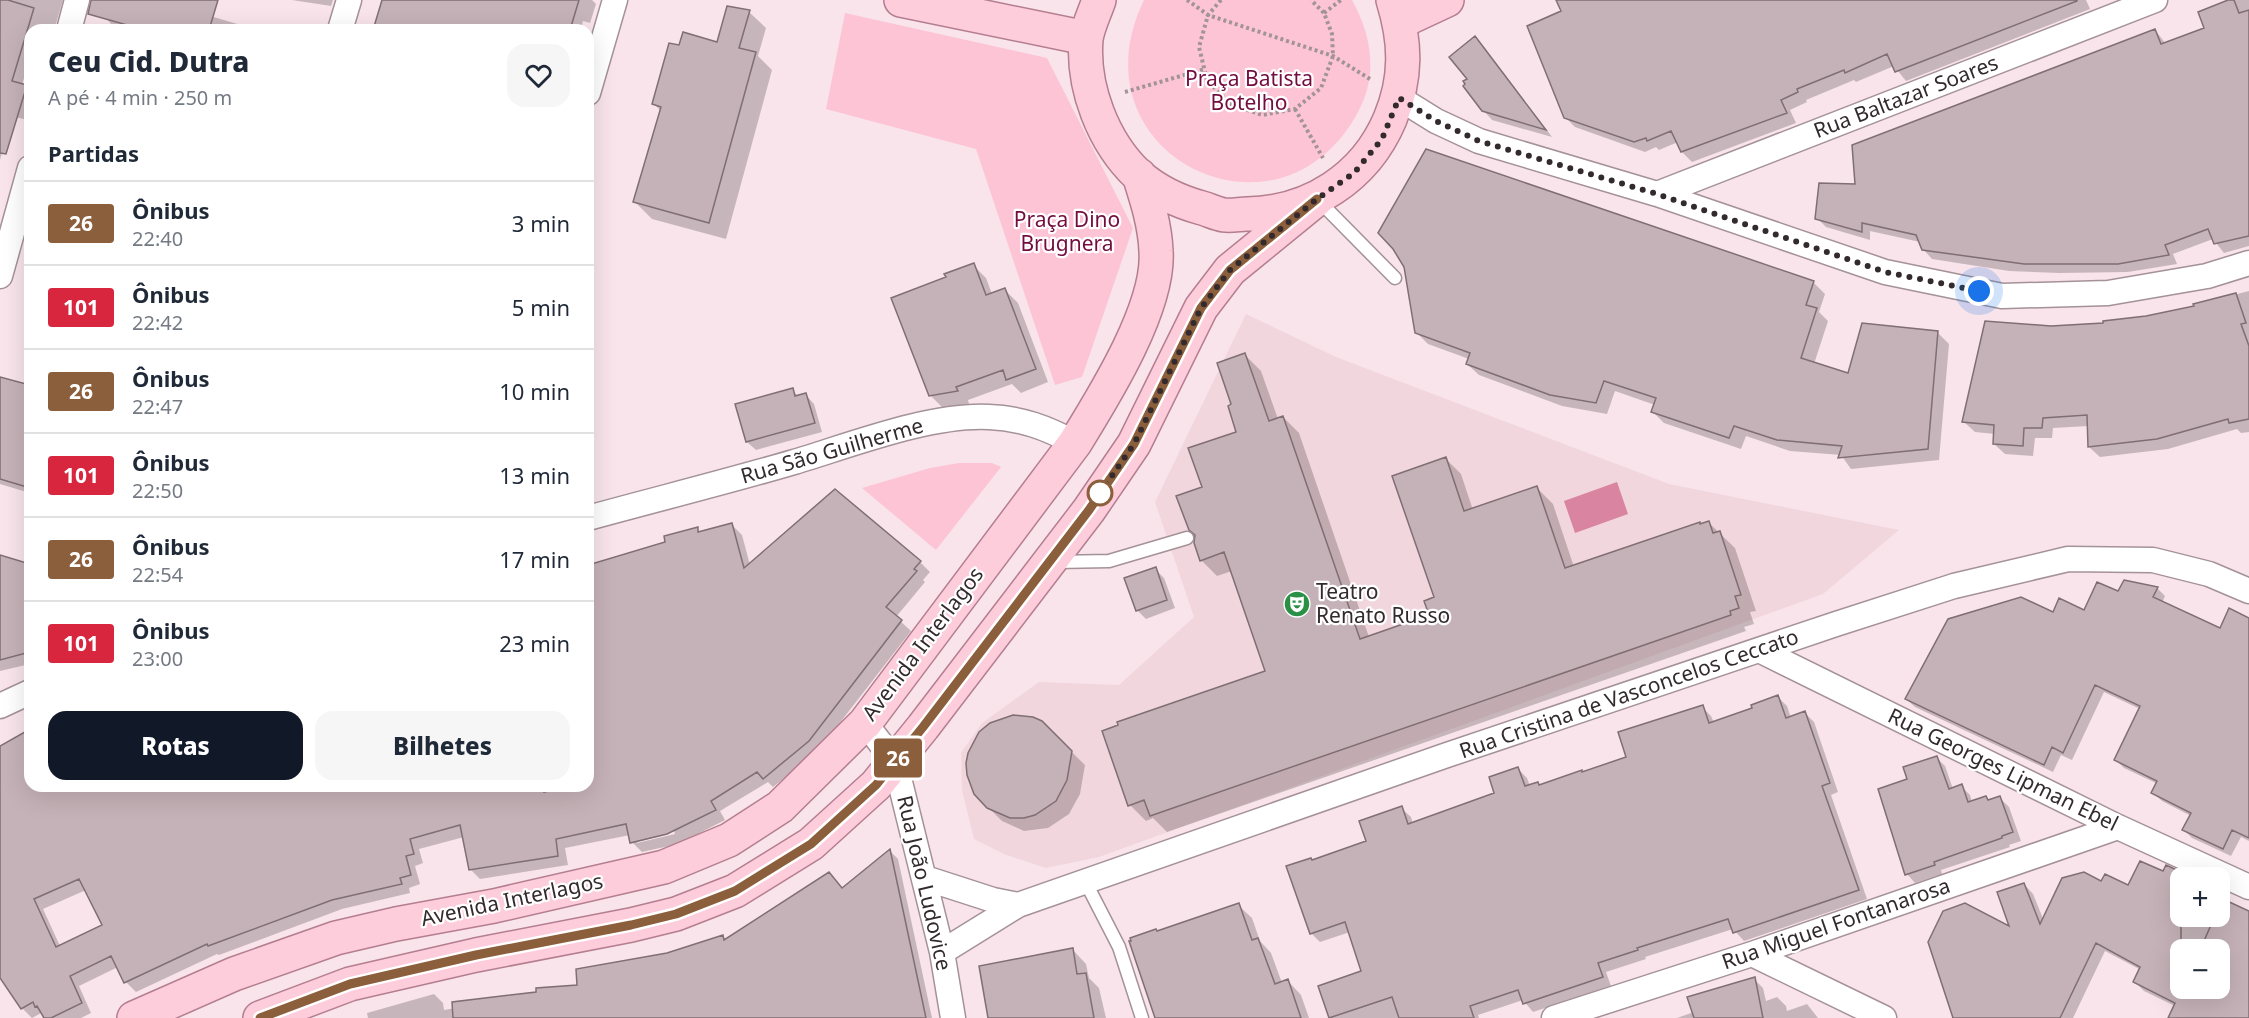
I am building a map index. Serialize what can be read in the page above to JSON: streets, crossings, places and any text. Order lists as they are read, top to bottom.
{
  "streets": {
    "main road": ["Avenida Interlagos"],
    "street": [
      "Rua Baltazar Soares",
      "Rua São Guilherme",
      "Rua Cristina de Vasconcelos Ceccato",
      "Rua Georges Lipman Ebel",
      "Rua João Ludovice",
      "Rua Miguel Fontanarosa"
    ]
  },
  "crossings": [
    ["Rua São Guilherme", "Avenida Interlagos"],
    ["Avenida Interlagos", "Rua João Ludovice"],
    ["Rua Cristina de Vasconcelos Ceccato", "Rua Georges Lipman Ebel"],
    ["Rua Cristina de Vasconcelos Ceccato", "Rua João Ludovice"],
    ["Rua Georges Lipman Ebel", "Rua Miguel Fontanarosa"]
  ],
  "parks": ["Praça Batista Botelho", "Praça Dino Brugnera"],
  "places": {
    "theatre": ["Teatro Renato Russo"]
  },
  "lines": ["bus line 26"],
  "page": {
    "on_map": "26",
    "heading": [
      ["Ceu Cid. Dutra", "A pé · 4 min · 250 m"],
      "Partidas"
    ],
    "list": [
      {
        "mark": "26",
        "name": "Ônibus",
        "note": "22:40",
        "value": "3 min"
      },
      {
        "mark": "101",
        "name": "Ônibus",
        "note": "22:42",
        "value": "5 min"
      },
      {
        "mark": "26",
        "name": "Ônibus",
        "note": "22:47",
        "value": "10 min"
      },
      {
        "mark": "101",
        "name": "Ônibus",
        "note": "22:50",
        "value": "13 min"
      },
      {
        "mark": "26",
        "name": "Ônibus",
        "note": "22:54",
        "value": "17 min"
      },
      {
        "mark": "101",
        "name": "Ônibus",
        "note": "23:00",
        "value": "23 min"
      }
    ],
    "buttons": ["Rotas", "Bilhetes"],
    "map_buttons": ["+", "−"]
  }
}
